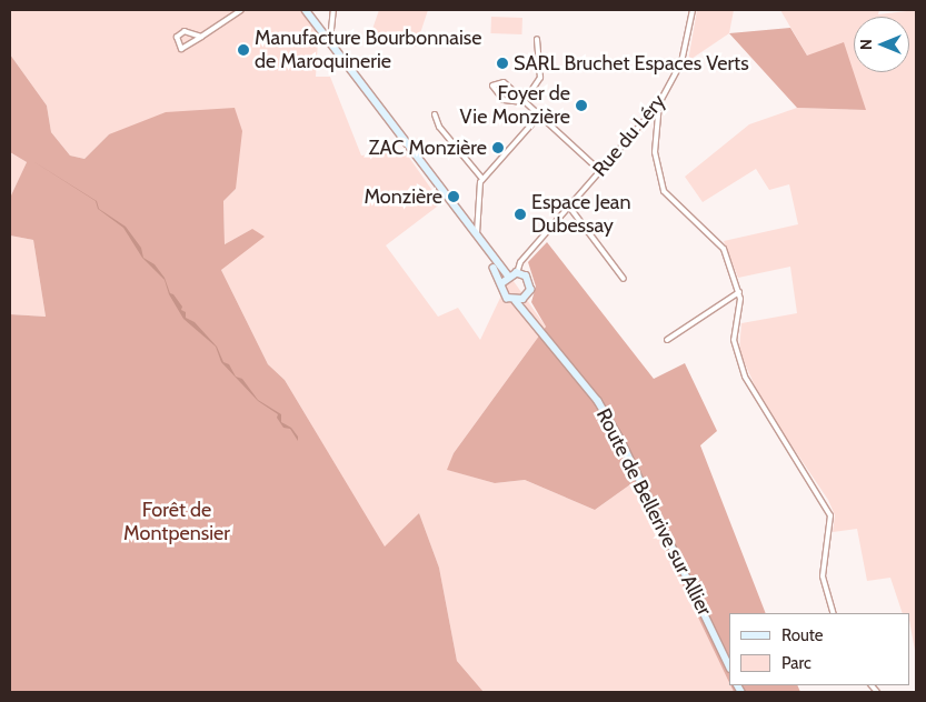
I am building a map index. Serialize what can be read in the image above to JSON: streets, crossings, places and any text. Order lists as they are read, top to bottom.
{
  "streets": {
    "main road": ["Route de Bellerive sur Allier"],
    "street": ["Rue du Léry"]
  },
  "crossings": [
    ["Rue du Léry", "Route de Bellerive sur Allier"]
  ],
  "parks": ["Forêt de Montpensier"],
  "places": [
    "Manufacture Bourbonnaise de Maroquinerie",
    "SARL Bruchet Espaces Verts",
    "Foyer de Vie Monzière",
    "ZAC Monzière",
    "Monzière",
    "Espace Jean Dubessay"
  ],
  "legend": ["Route", "Parc"],
  "north": "left"
}
